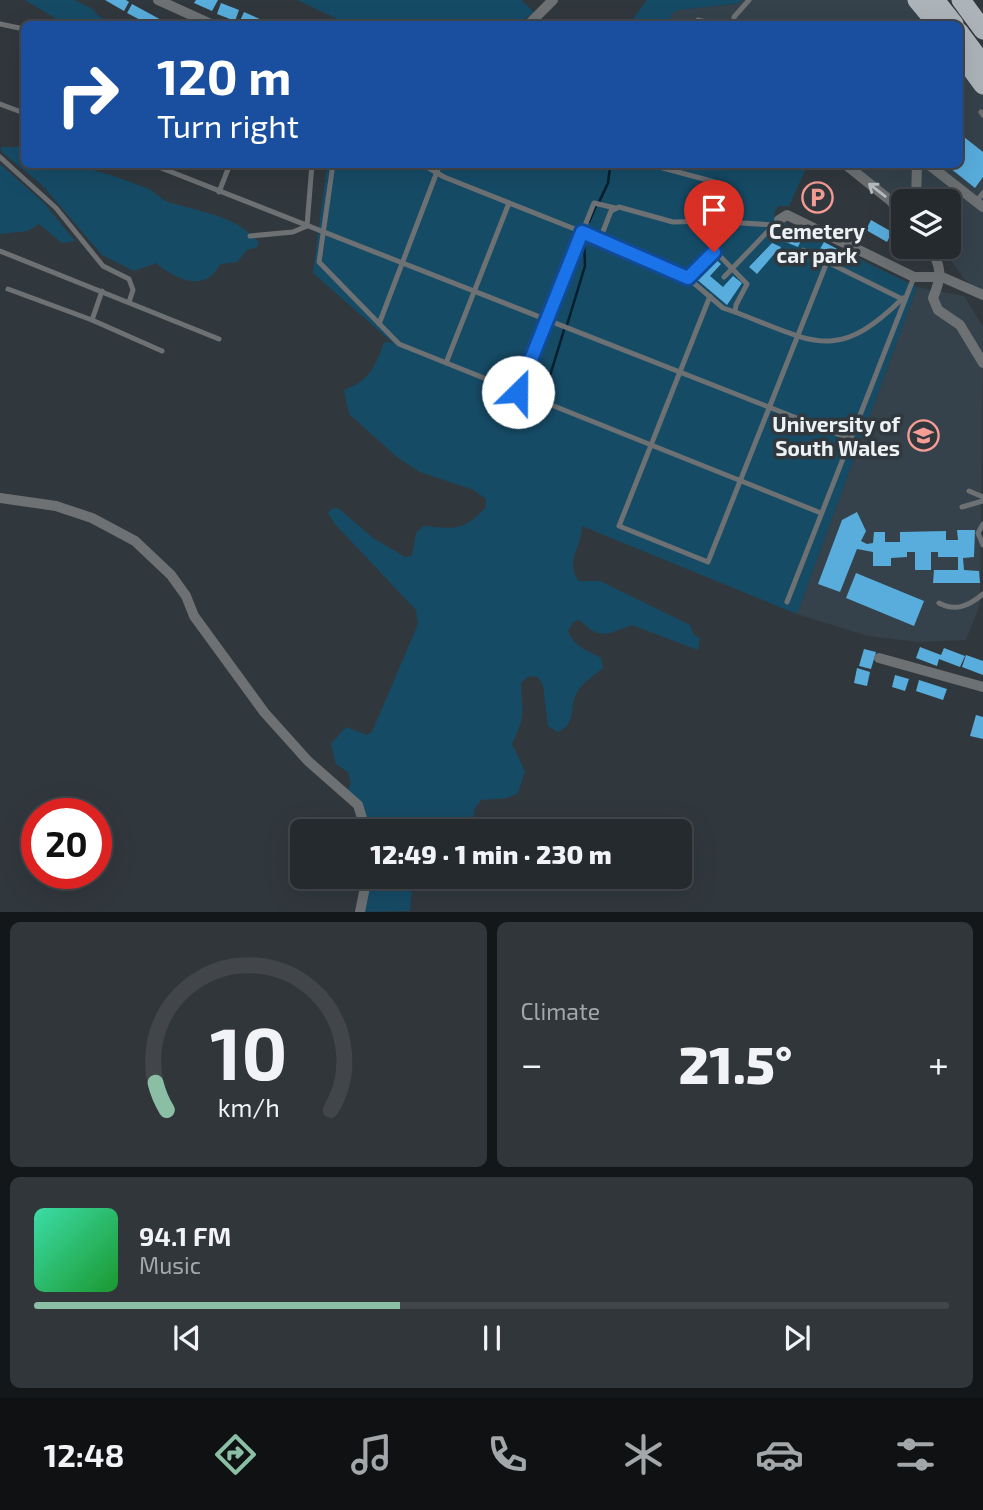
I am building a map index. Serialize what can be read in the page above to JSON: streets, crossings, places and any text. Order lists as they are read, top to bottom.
{
  "places": {
    "parking": ["Cemetery car park"],
    "school or university": ["University of South Wales"]
  },
  "page": {
    "turn": ["120 m", "Turn right"],
    "limit": "20",
    "trip": "12:49 · 1 min · 230 m",
    "tile": "Climate",
    "heat": ["−", "21.5°", "+"],
    "song": ["94.1 FM", "Music"],
    "tabs": "12:48",
    "gauge": ["10", "km/h"]
  }
}
